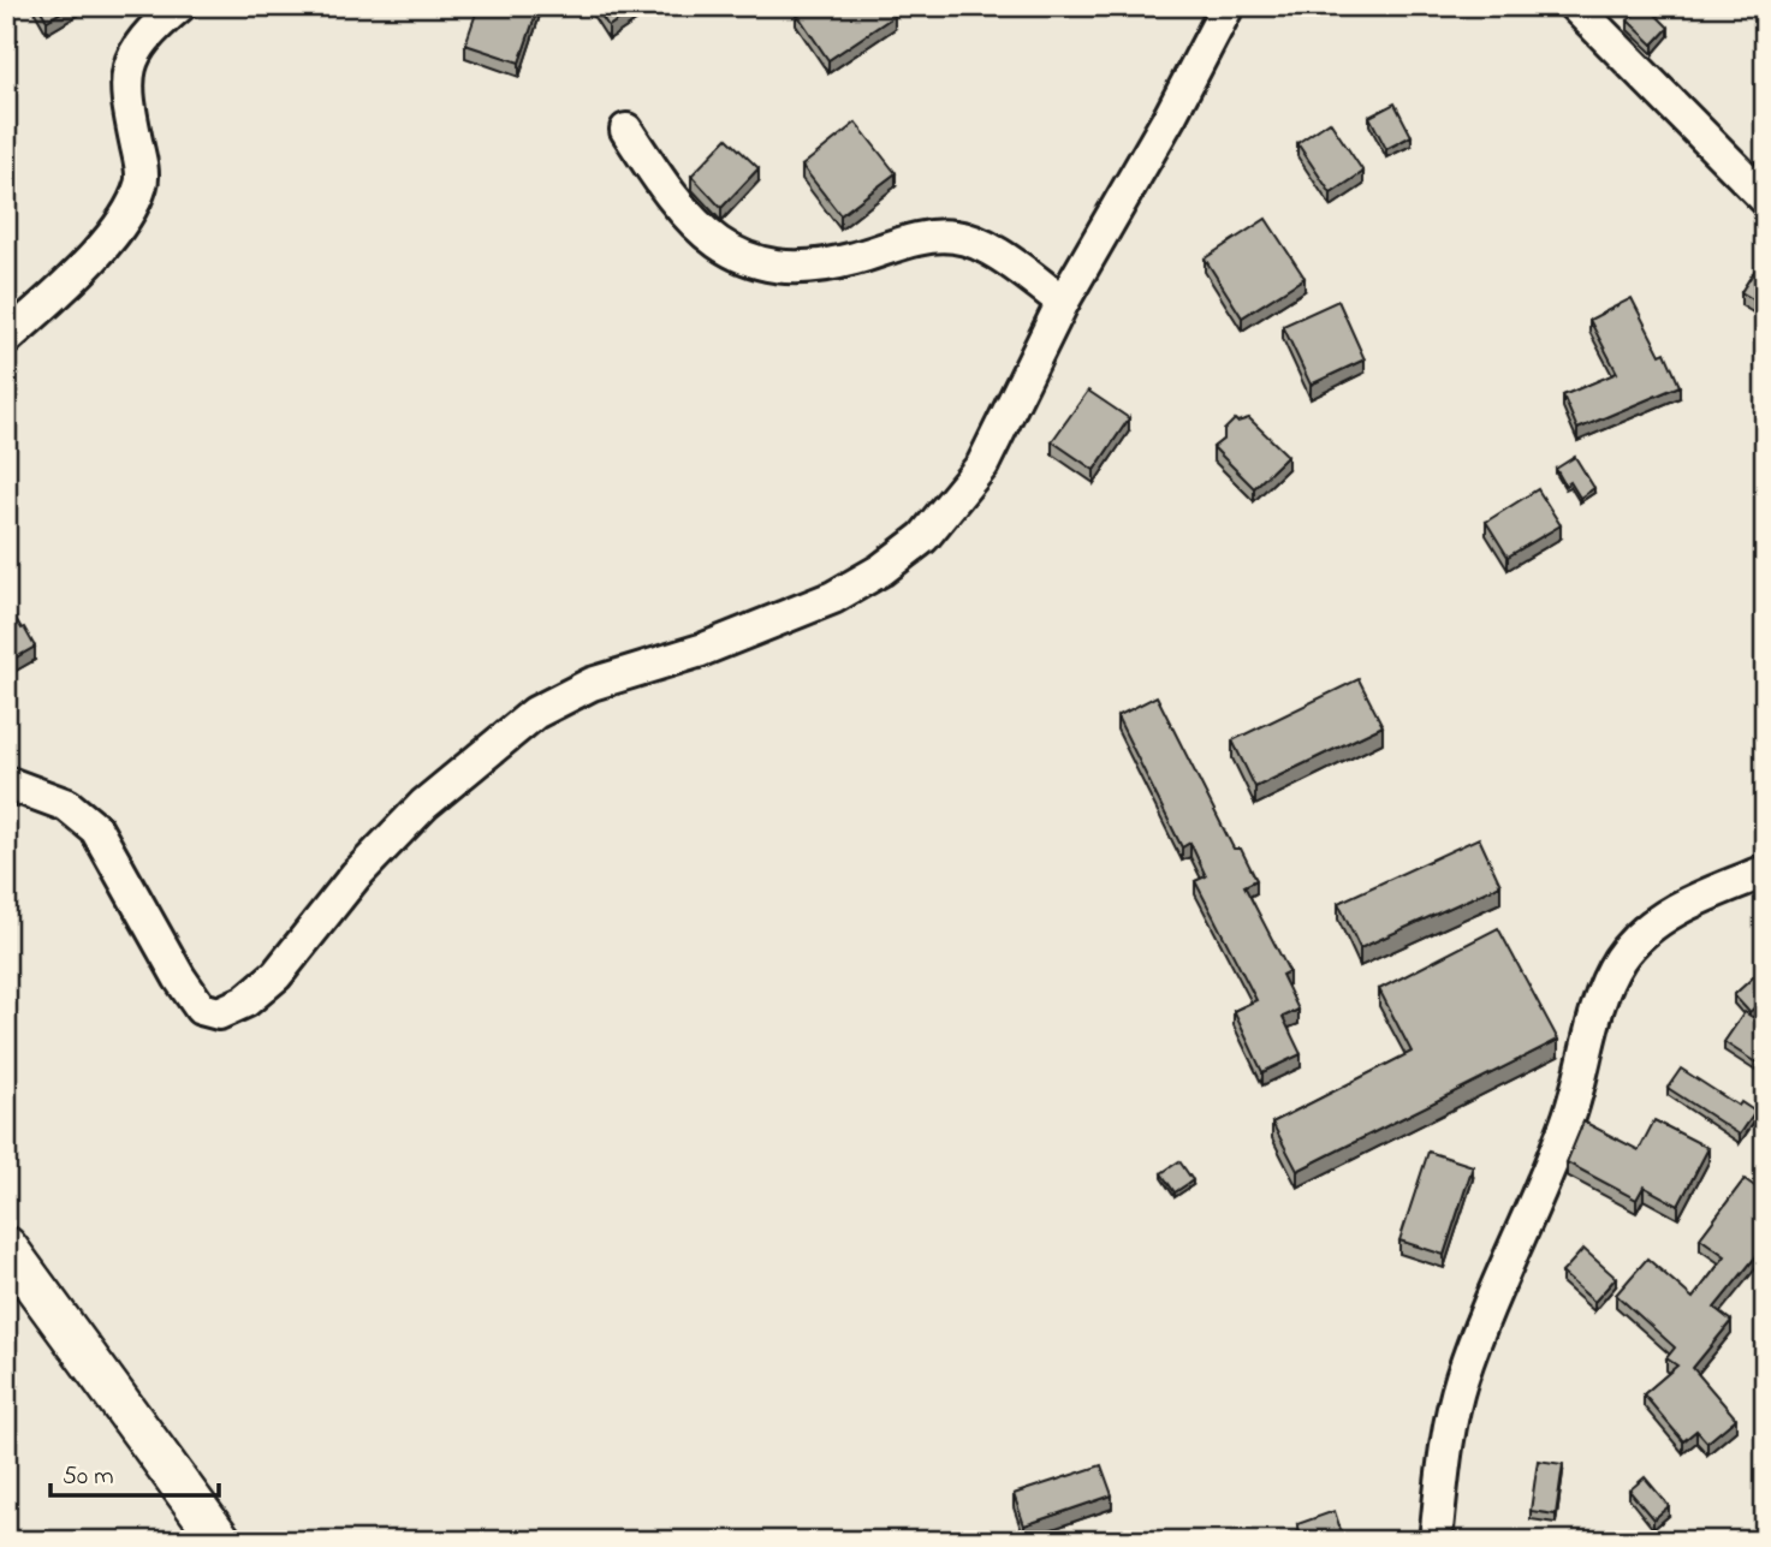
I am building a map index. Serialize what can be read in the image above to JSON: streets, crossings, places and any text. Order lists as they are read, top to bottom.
{
  "scale_bar": "50 m"
}
